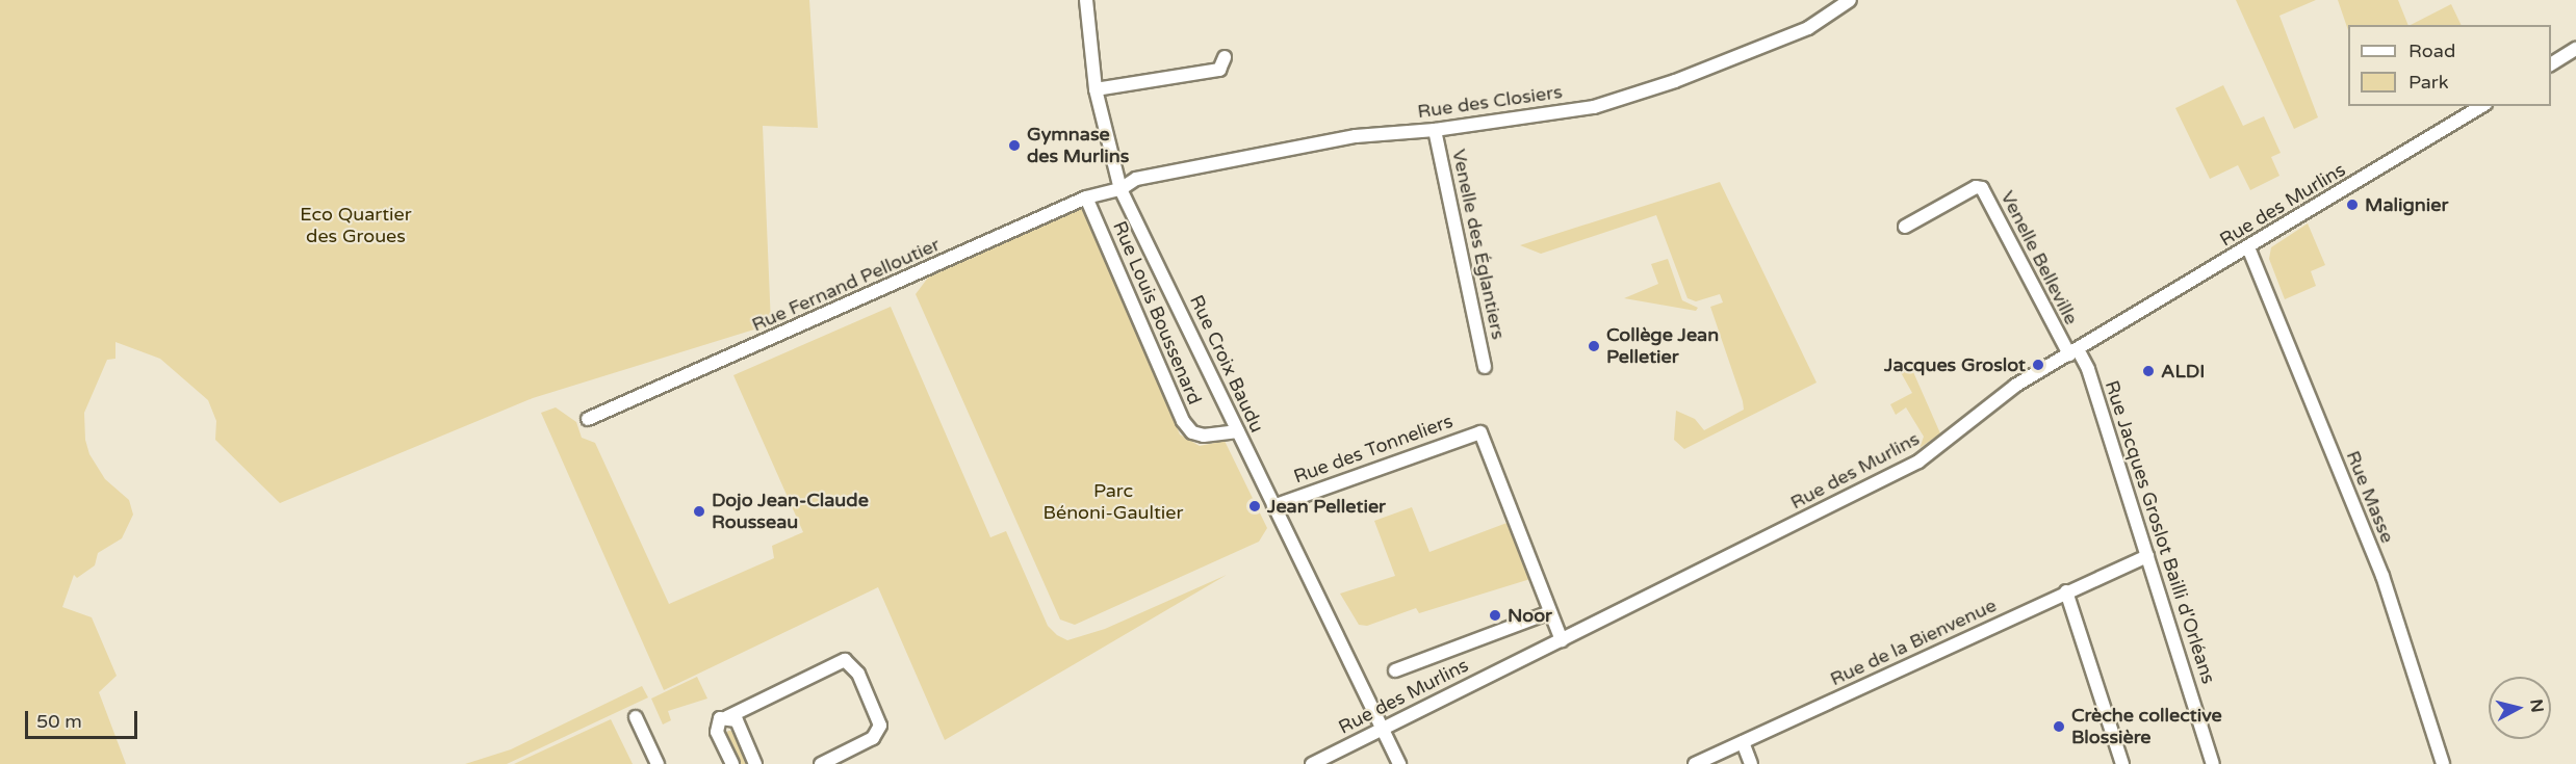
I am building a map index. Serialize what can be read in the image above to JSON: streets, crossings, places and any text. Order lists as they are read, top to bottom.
{
  "streets": {
    "street": [
      "Rue des Closiers",
      "Rue des Murlins",
      "Venelle des Églantiers",
      "Venelle Belleville",
      "Rue Fernand Pelloutier",
      "Rue Louis Boussenard",
      "Rue Croix Baudu",
      "Rue des Tonneliers",
      "Rue Masse",
      "Rue Jacques Groslot Bailli d'Orléans",
      "Rue de la Bienvenue"
    ]
  },
  "crossings": [
    ["Rue des Closiers", "Venelle des Églantiers"],
    ["Rue des Closiers", "Rue Fernand Pelloutier"],
    ["Rue des Closiers", "Rue Croix Baudu"],
    ["Rue des Murlins", "Venelle Belleville"],
    ["Rue des Murlins", "Rue Croix Baudu"],
    ["Rue des Murlins", "Rue des Tonneliers"],
    ["Rue des Murlins", "Rue Masse"],
    ["Rue des Murlins", "Rue Jacques Groslot Bailli d'Orléans"],
    ["Venelle Belleville", "Rue Jacques Groslot Bailli d'Orléans"],
    ["Rue Fernand Pelloutier", "Rue Louis Boussenard"],
    ["Rue Fernand Pelloutier", "Rue Croix Baudu"],
    ["Rue Louis Boussenard", "Rue Croix Baudu"],
    ["Rue Croix Baudu", "Rue des Tonneliers"],
    ["Rue Jacques Groslot Bailli d'Orléans", "Rue de la Bienvenue"]
  ],
  "parks": ["Eco Quartier des Groues", "Parc Bénoni-Gaultier"],
  "places": [
    "Gymnase des Murlins",
    "Malignier",
    "Collège Jean Pelletier",
    "Jacques Groslot",
    "ALDI",
    "Jean Pelletier",
    "Dojo Jean-Claude Rousseau",
    "Noor",
    "Crèche collective Blossière"
  ],
  "legend": ["Road", "Park"],
  "scale_bar": "50 m",
  "north": "right"
}
